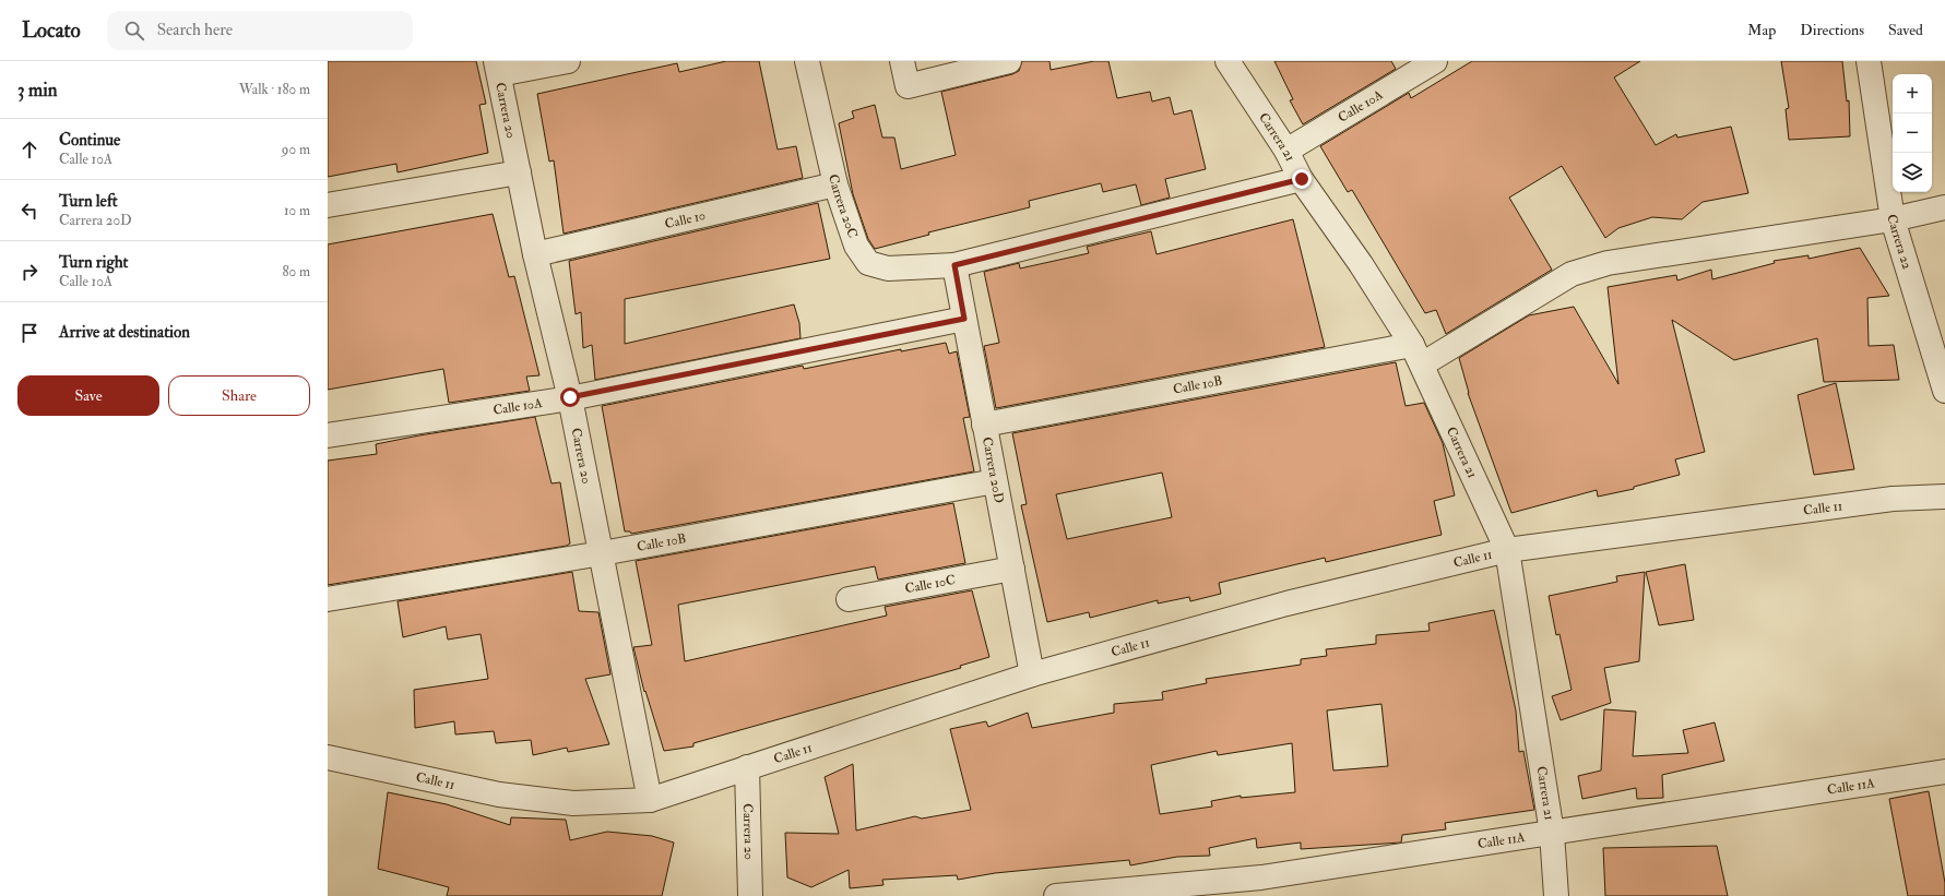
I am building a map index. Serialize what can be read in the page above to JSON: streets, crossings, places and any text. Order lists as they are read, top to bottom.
{
  "streets": {
    "street": [
      "Calle 10A",
      "Carrera 20",
      "Carrera 21",
      "Carrera 20C",
      "Calle 10",
      "Carrera 22",
      "Calle 10B",
      "Carrera 20D",
      "Calle 11",
      "Calle 10C",
      "Calle 11A"
    ]
  },
  "crossings": [
    ["Calle 10A", "Carrera 20"],
    ["Calle 10A", "Carrera 21"],
    ["Calle 10A", "Carrera 20D"],
    ["Carrera 20", "Calle 10"],
    ["Carrera 20", "Calle 10B"],
    ["Carrera 20", "Calle 11"],
    ["Carrera 21", "Calle 10B"],
    ["Carrera 21", "Calle 11"],
    ["Carrera 21", "Calle 11A"],
    ["Carrera 20C", "Calle 10"],
    ["Carrera 20C", "Carrera 20D"],
    ["Calle 10B", "Carrera 20D"],
    ["Carrera 20D", "Calle 11"],
    ["Carrera 20D", "Calle 10C"]
  ],
  "page": {
    "header": "Locato",
    "search": "Search here",
    "nav": ["Map", "Directions", "Saved"],
    "heading": ["3 min", "Walk · 180 m"],
    "map_buttons": ["+", "−"],
    "list": [
      ["Continue", "Calle 10A", "90 m"],
      ["Turn left", "Carrera 20D", "10 m"],
      ["Turn right", "Calle 10A", "80 m"],
      "Arrive at destination"
    ],
    "buttons": ["Save", "Share"]
  }
}
